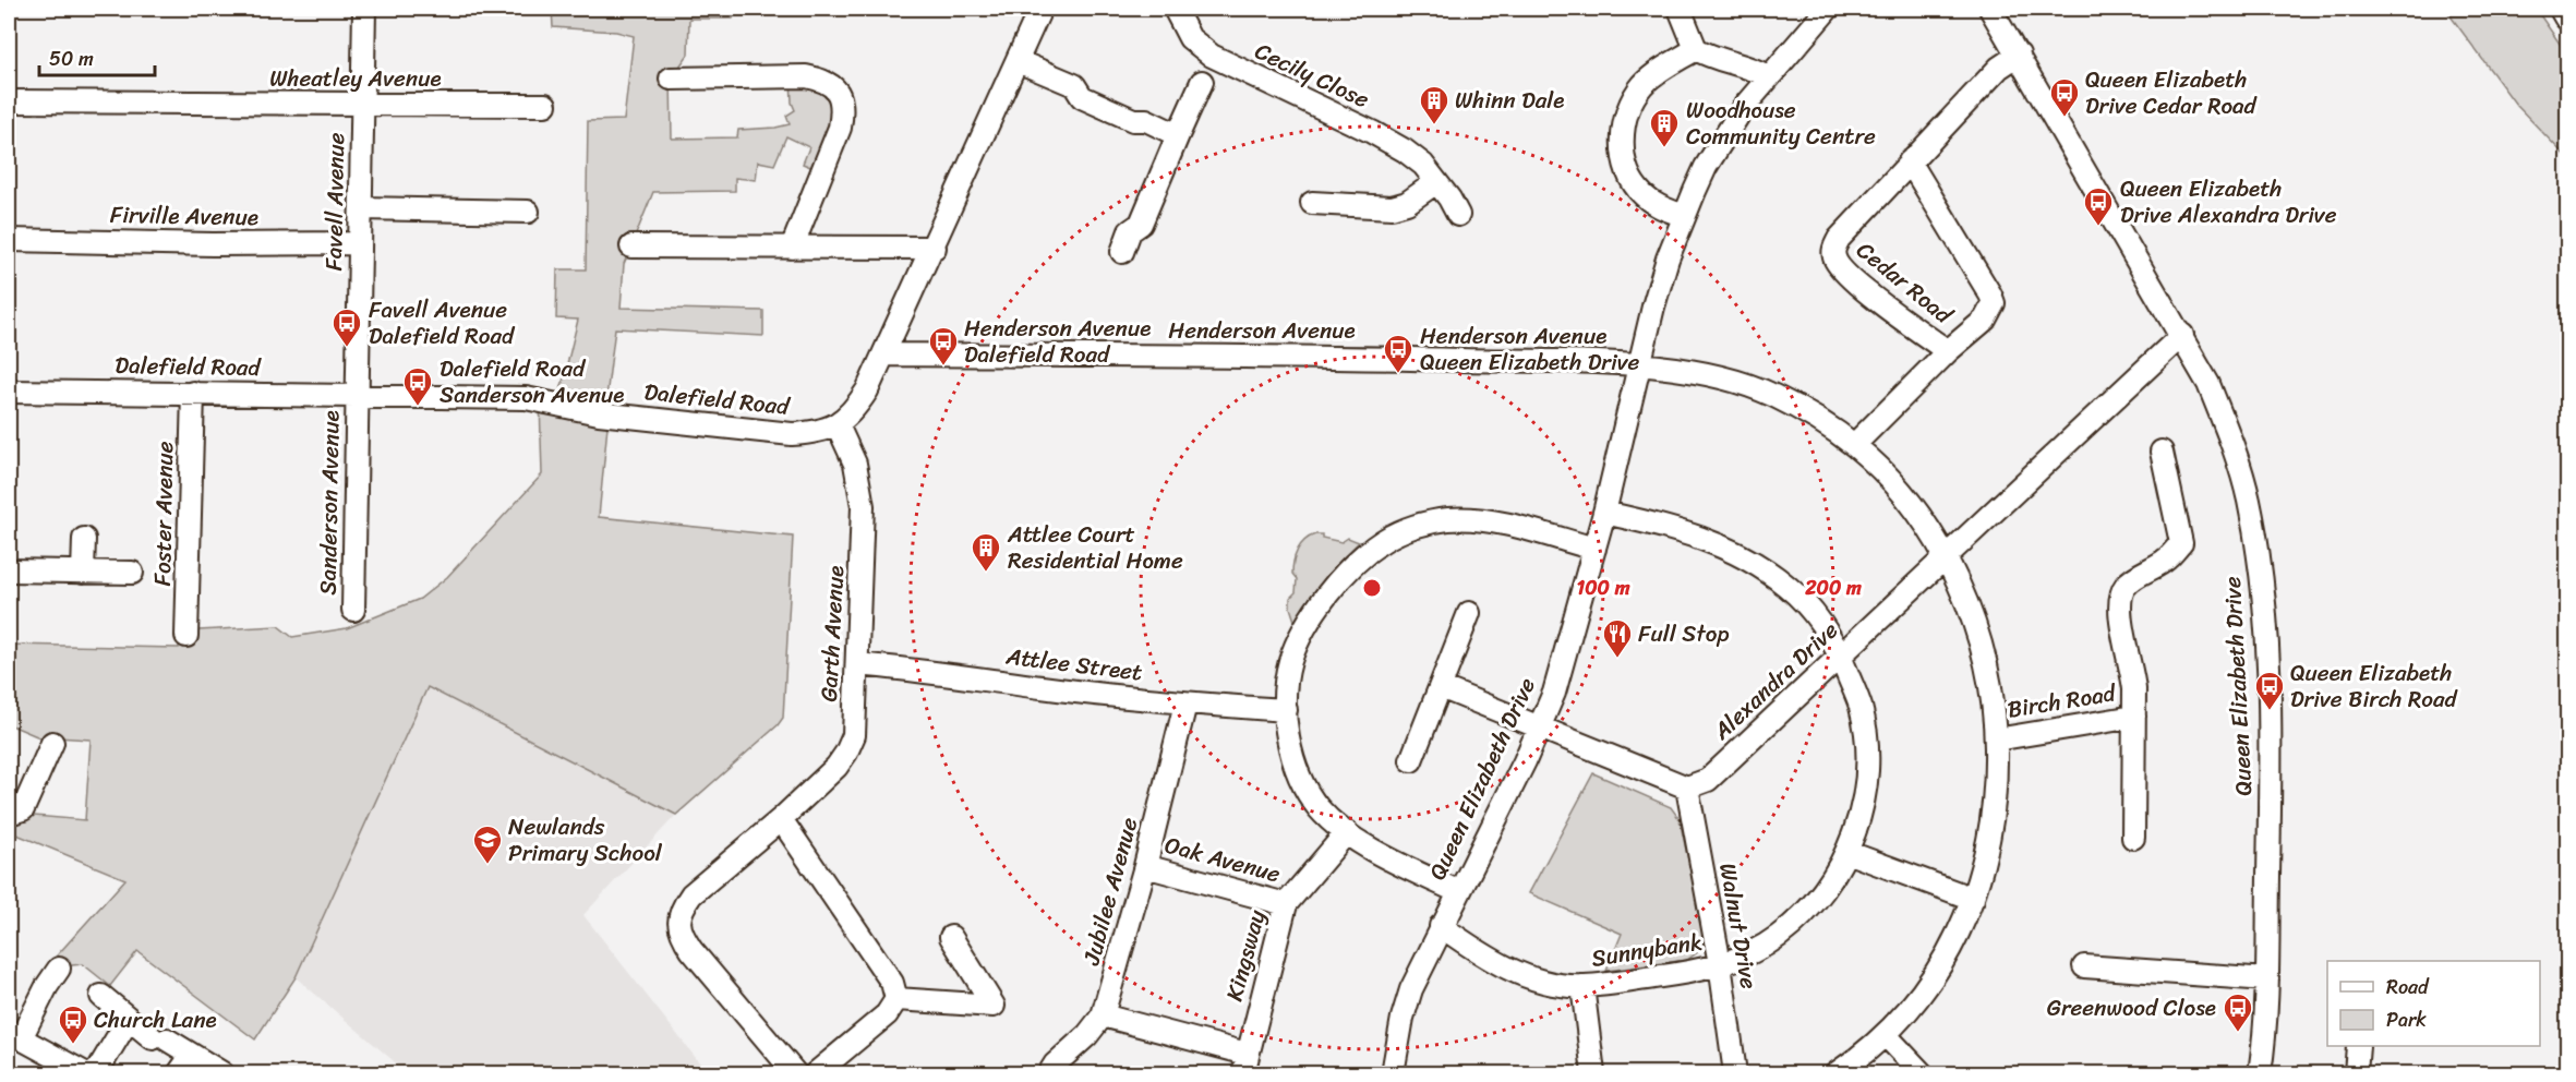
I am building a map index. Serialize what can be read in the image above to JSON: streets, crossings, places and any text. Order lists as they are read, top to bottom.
{
  "streets": {
    "street": [
      "Cecily Close",
      "Wheatley Avenue",
      "Favell Avenue",
      "Firville Avenue",
      "Cedar Road",
      "Henderson Avenue",
      "Dalefield Road",
      "Sanderson Avenue",
      "Foster Avenue",
      "Garth Avenue",
      "Attlee Street",
      "Alexandra Drive",
      "Queen Elizabeth Drive",
      "Birch Road",
      "Oak Avenue",
      "Jubilee Avenue",
      "Walnut Drive",
      "Sunnybank",
      "Kingsway"
    ]
  },
  "crossings": [
    ["Wheatley Avenue", "Favell Avenue"],
    ["Favell Avenue", "Firville Avenue"],
    ["Favell Avenue", "Dalefield Road"],
    ["Favell Avenue", "Sanderson Avenue"],
    ["Cedar Road", "Henderson Avenue"],
    ["Cedar Road", "Queen Elizabeth Drive"],
    ["Henderson Avenue", "Alexandra Drive"],
    ["Henderson Avenue", "Queen Elizabeth Drive"],
    ["Henderson Avenue", "Birch Road"],
    ["Dalefield Road", "Sanderson Avenue"],
    ["Dalefield Road", "Foster Avenue"],
    ["Dalefield Road", "Garth Avenue"],
    ["Garth Avenue", "Attlee Street"],
    ["Attlee Street", "Jubilee Avenue"],
    ["Alexandra Drive", "Queen Elizabeth Drive"],
    ["Alexandra Drive", "Walnut Drive"],
    ["Alexandra Drive", "Sunnybank"],
    ["Queen Elizabeth Drive", "Sunnybank"],
    ["Oak Avenue", "Jubilee Avenue"],
    ["Oak Avenue", "Kingsway"],
    ["Walnut Drive", "Sunnybank"]
  ],
  "places": {
    "bus stop": [
      "Queen Elizabeth Drive Cedar Road",
      "Queen Elizabeth Drive Alexandra Drive",
      "Favell Avenue Dalefield Road",
      "Henderson Avenue Dalefield Road",
      "Henderson Avenue Queen Elizabeth Drive",
      "Dalefield Road Sanderson Avenue",
      "Queen Elizabeth Drive Birch Road",
      "Greenwood Close",
      "Church Lane"
    ],
    "building": ["Whinn Dale", "Woodhouse Community Centre", "Attlee Court Residential Home"],
    "restaurant": ["Full Stop"],
    "school or university": ["Newlands Primary School"]
  },
  "legend": ["Road", "Park"],
  "scale_bar": "50 m",
  "rings": ["100 m", "200 m"]
}
